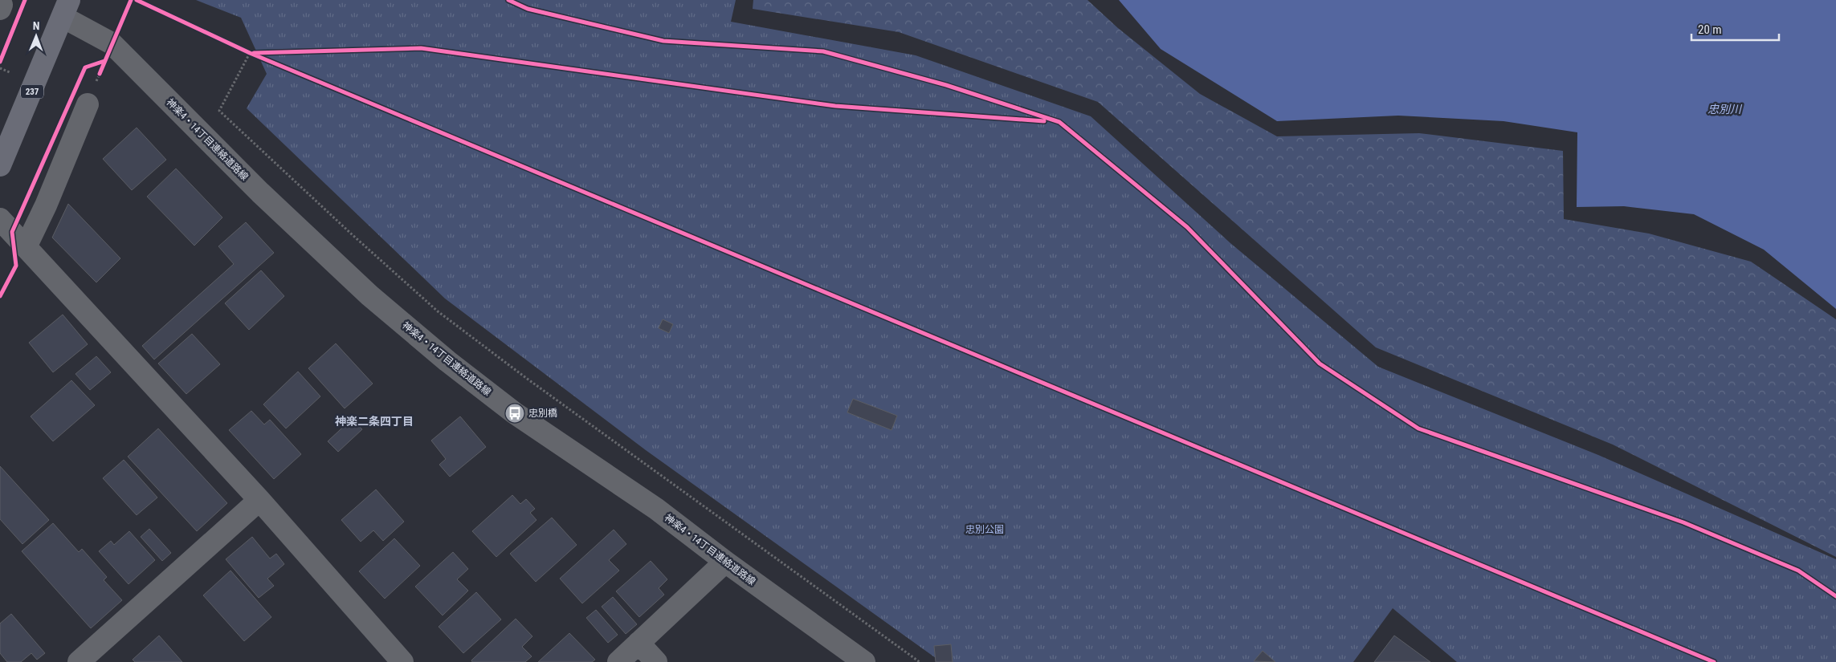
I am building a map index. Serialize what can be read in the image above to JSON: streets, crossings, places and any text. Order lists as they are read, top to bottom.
{
  "streets": {
    "highway": ["237"],
    "street": ["神楽4・14丁目連絡道路線"]
  },
  "crossings": [
    ["237", "神楽4・14丁目連絡道路線"]
  ],
  "districts": ["神楽二条四丁目"],
  "water": ["忠別川"],
  "parks": ["忠別公園"],
  "places": {
    "bus stop": ["忠別橋"]
  },
  "scale_bar": "20 m",
  "north": "top"
}
